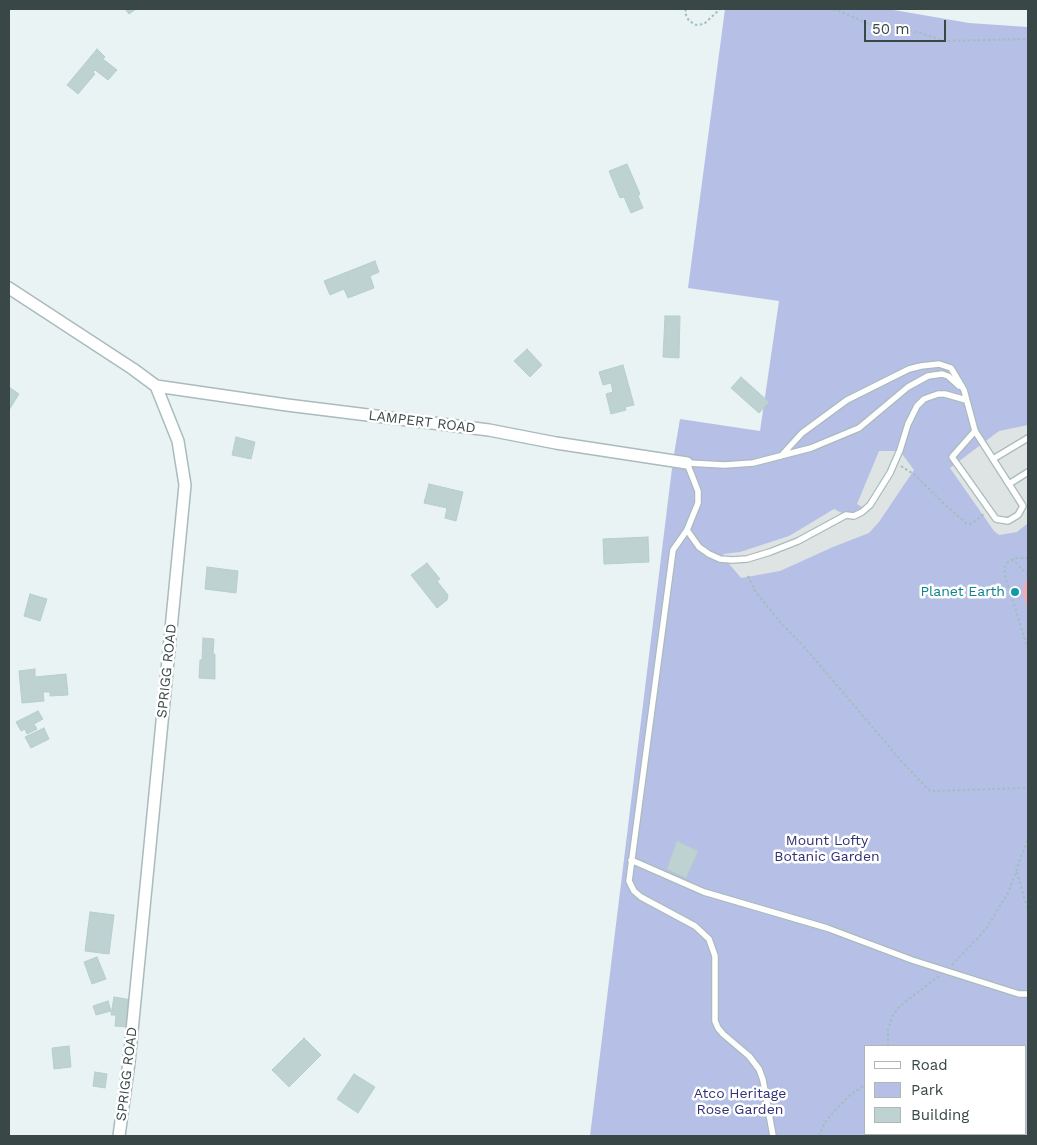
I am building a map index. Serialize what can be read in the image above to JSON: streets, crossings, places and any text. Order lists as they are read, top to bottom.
{
  "streets": {
    "street": ["LAMPERT ROAD", "SPRIGG ROAD"]
  },
  "crossings": [
    ["LAMPERT ROAD", "SPRIGG ROAD"]
  ],
  "parks": ["Mount Lofty Botanic Garden", "Atco Heritage Rose Garden"],
  "places": ["Planet Earth"],
  "legend": ["Road", "Park", "Building"],
  "scale_bar": "50 m"
}
